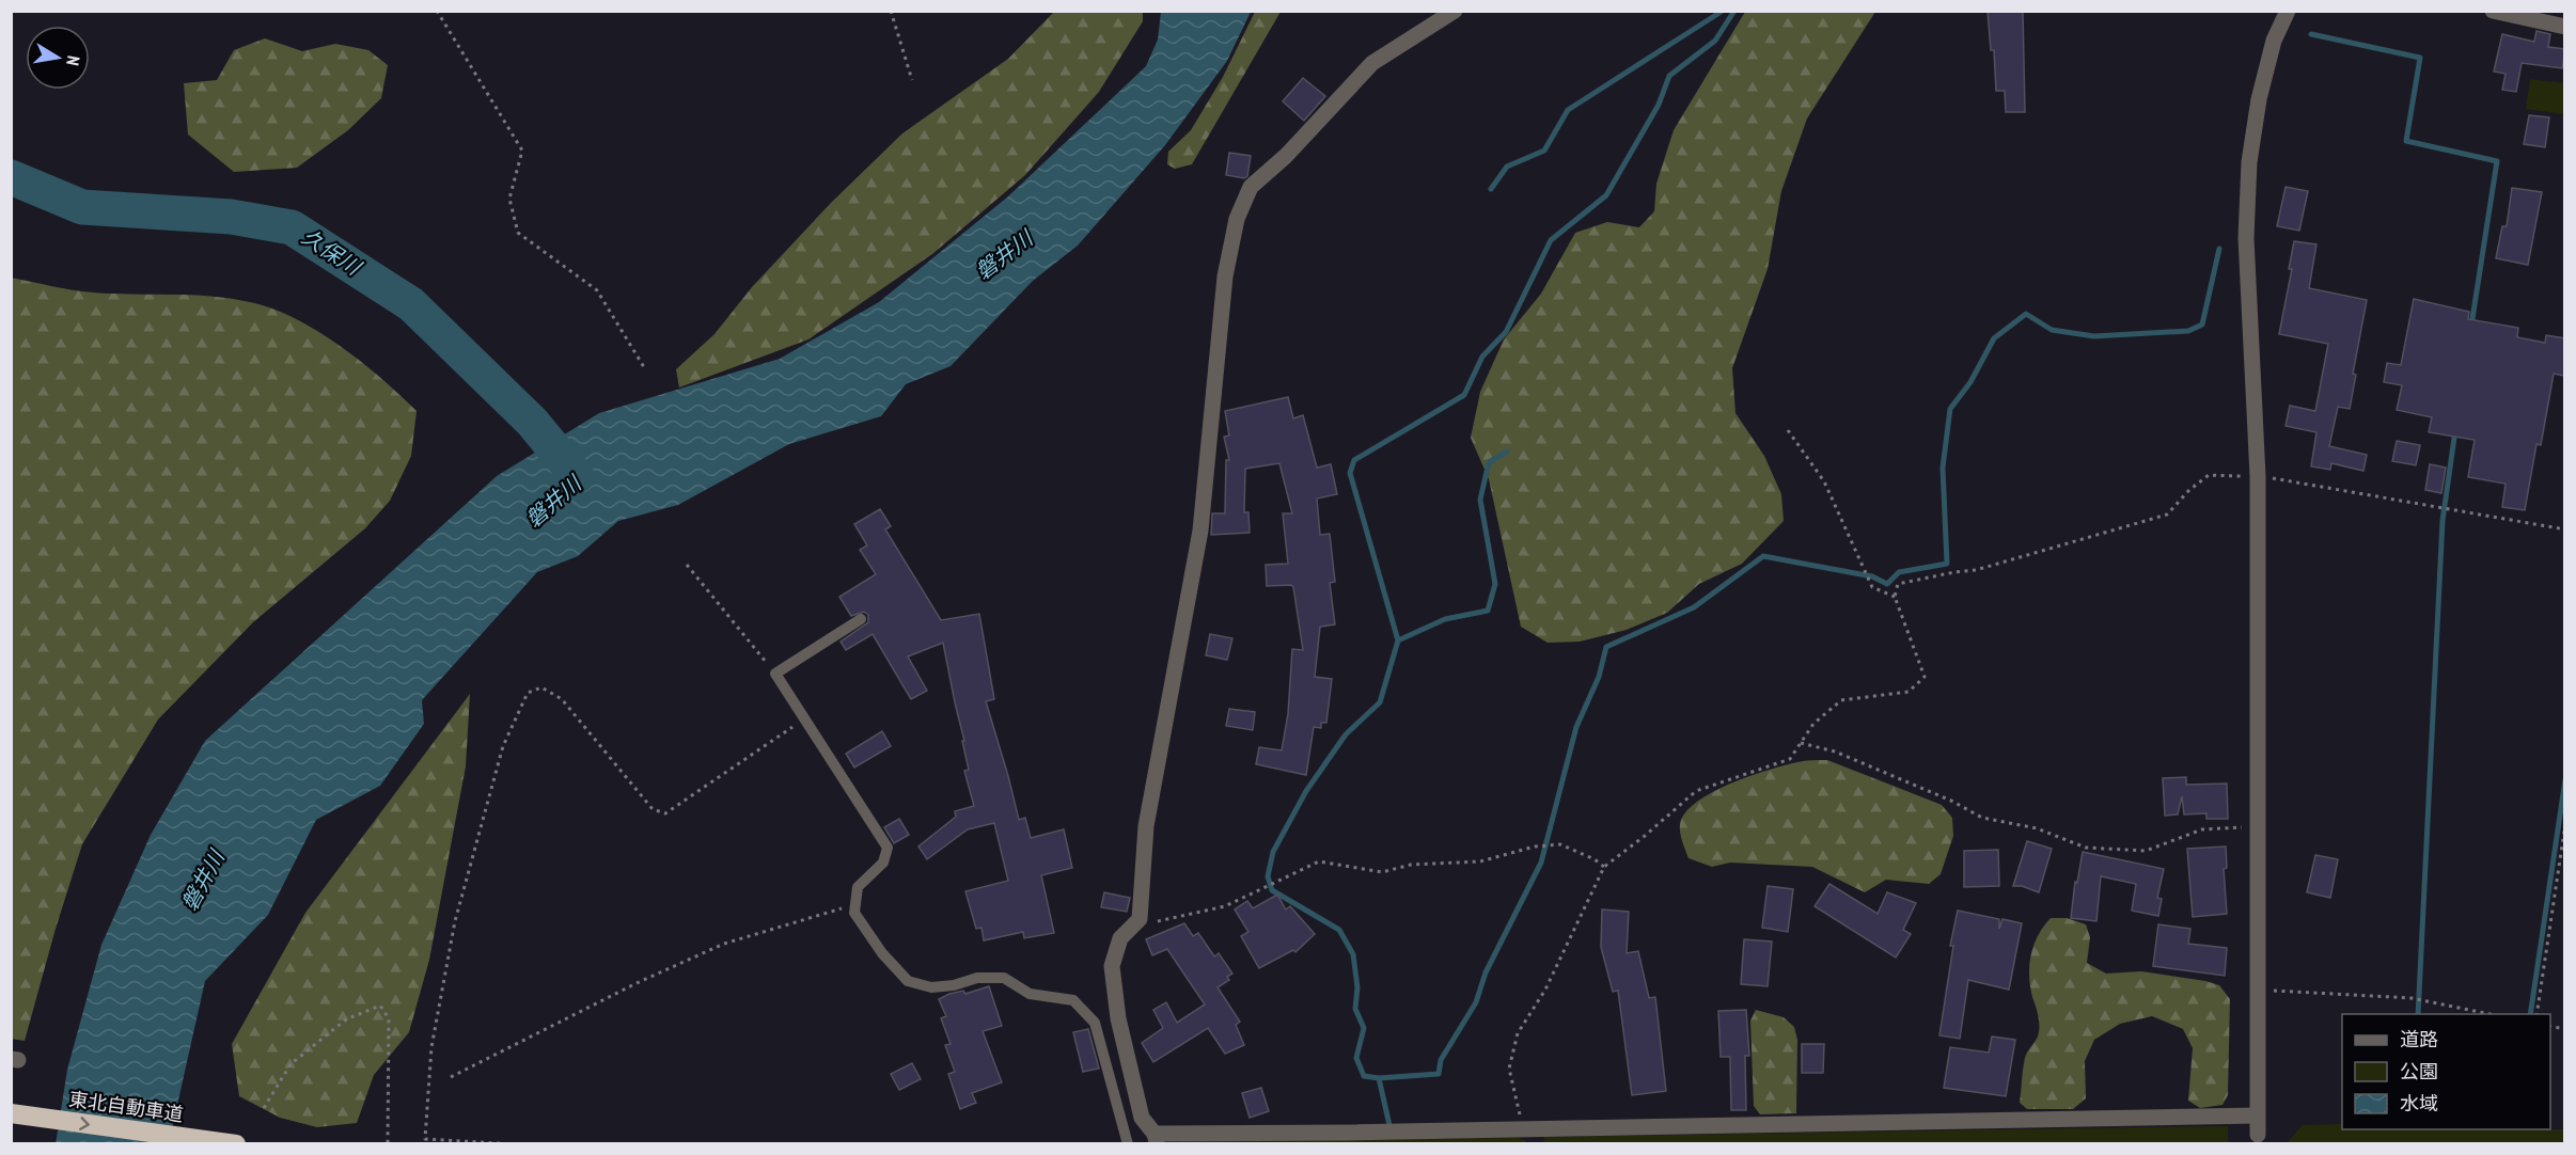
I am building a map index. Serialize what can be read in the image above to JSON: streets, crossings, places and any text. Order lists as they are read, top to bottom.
{
  "streets": {
    "highway": ["東北自動車道"]
  },
  "one_way": ["東北自動車道"],
  "water": ["久保川", "磐井川"],
  "legend": ["道路", "公園", "水域"],
  "north": "right"
}
